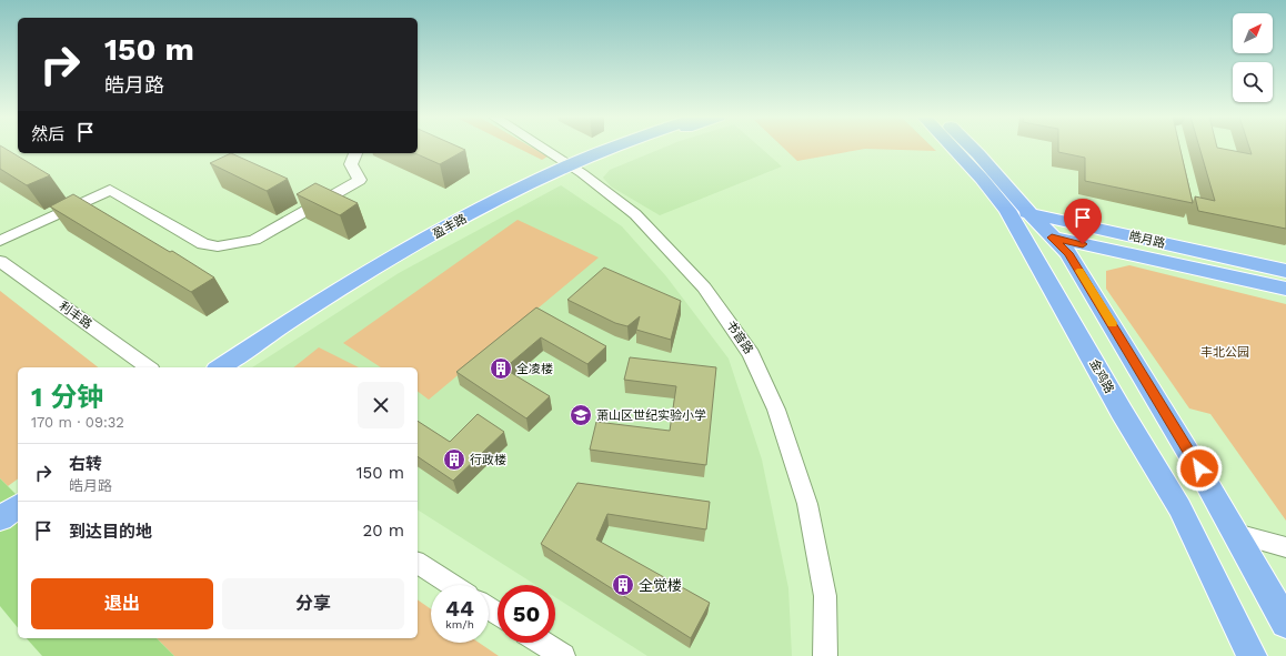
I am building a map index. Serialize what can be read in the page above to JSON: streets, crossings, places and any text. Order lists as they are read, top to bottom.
{
  "streets": {
    "main road": ["盈丰路", "皓月路", "金鸡路"],
    "street": ["利丰路", "书音路"]
  },
  "crossings": [
    ["盈丰路", "书音路"],
    ["皓月路", "金鸡路"]
  ],
  "parks": ["丰北公园"],
  "places": {
    "building": ["全凌楼", "行政楼", "全觉楼"],
    "school or university": ["萧山区世纪实验小学"]
  },
  "north": "top right",
  "page": {
    "turn": ["150 m", "皓月路"],
    "then": "然后",
    "heading": ["1 分钟", "170 m · 09:32"],
    "list": [
      {
        "name": "右转",
        "note": "皓月路",
        "value": "150 m"
      },
      {
        "name": "到达目的地",
        "value": "20 m"
      }
    ],
    "buttons": ["退出", "分享"],
    "speed": "44 km/h",
    "limit": "50"
  }
}
